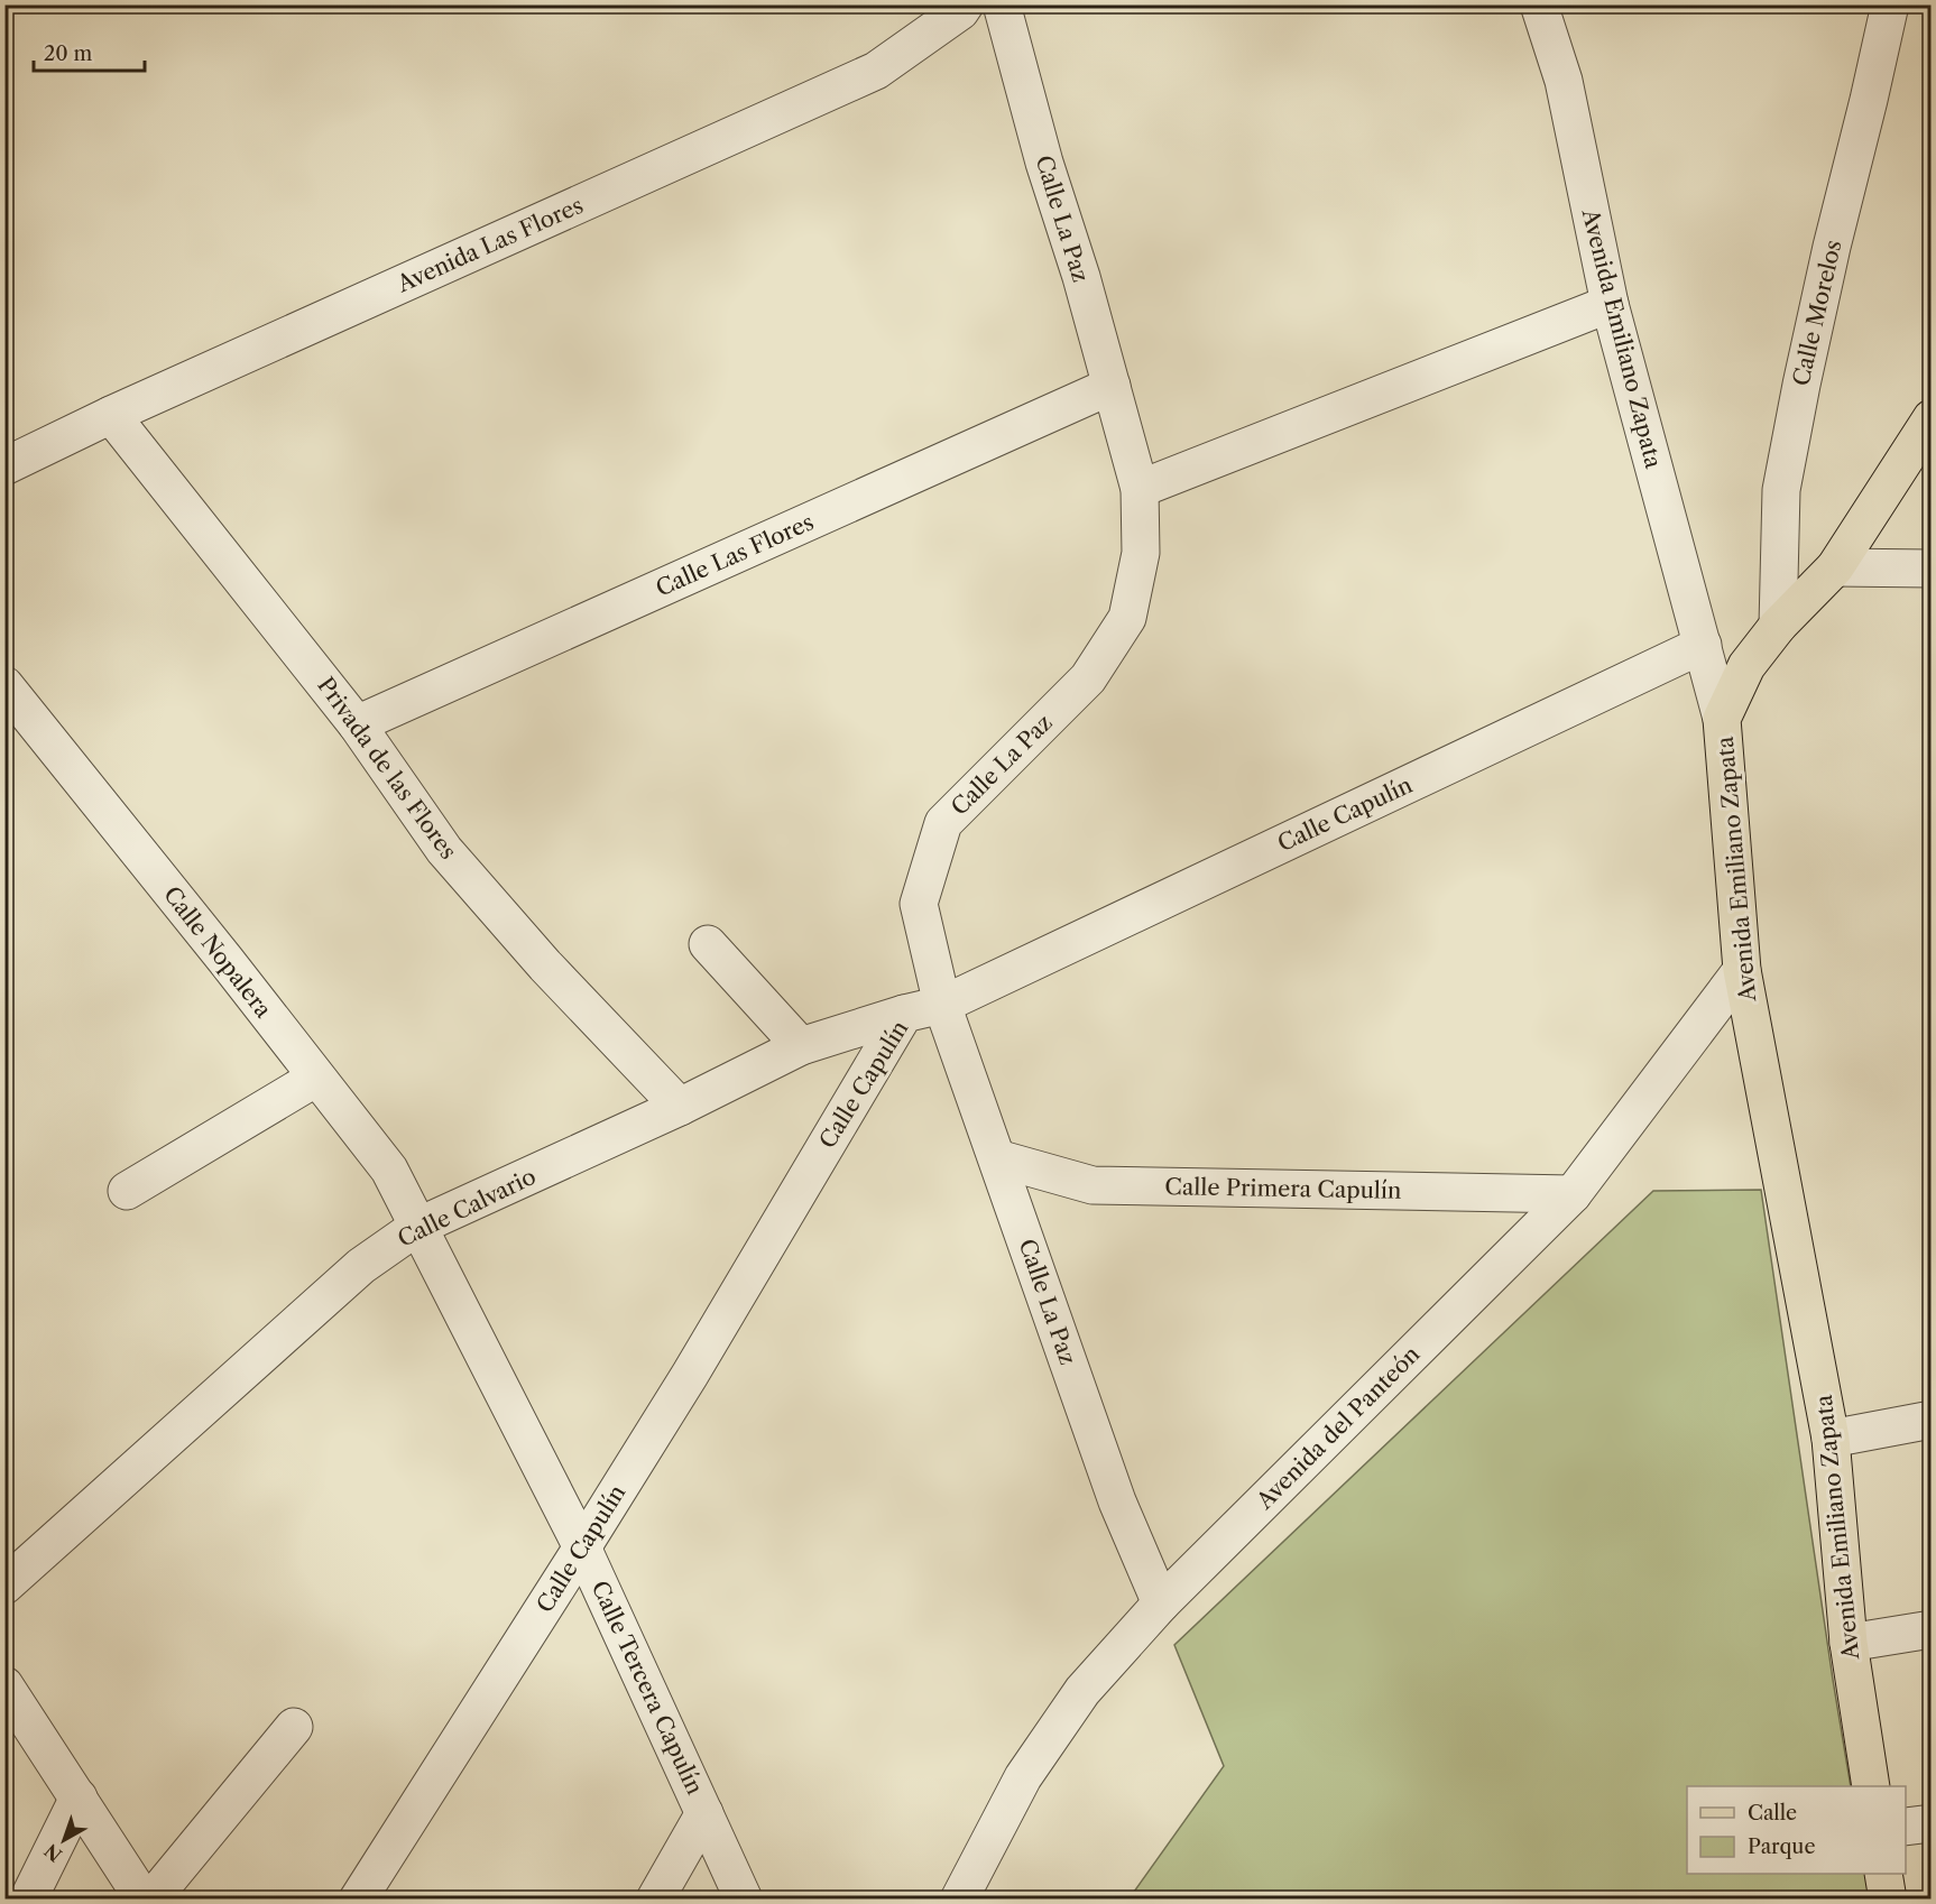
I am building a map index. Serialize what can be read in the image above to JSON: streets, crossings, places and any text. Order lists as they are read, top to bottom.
{
  "streets": {
    "main road": ["Avenida Emiliano Zapata"],
    "street": [
      "Calle La Paz",
      "Avenida Las Flores",
      "Calle Morelos",
      "Calle Las Flores",
      "Privada de las Flores",
      "Calle Capulín",
      "Calle Nopalera",
      "Calle Primera Capulín",
      "Calle Calvario",
      "Avenida del Panteón",
      "Calle Tercera Capulín"
    ]
  },
  "crossings": [
    ["Calle La Paz", "Calle Las Flores"],
    ["Calle La Paz", "Calle Capulín"],
    ["Calle La Paz", "Calle Primera Capulín"],
    ["Calle La Paz", "Avenida del Panteón"],
    ["Avenida Las Flores", "Privada de las Flores"],
    ["Avenida Emiliano Zapata", "Calle Capulín"],
    ["Avenida Emiliano Zapata", "Avenida del Panteón"],
    ["Calle Las Flores", "Privada de las Flores"],
    ["Privada de las Flores", "Calle Calvario"],
    ["Calle Capulín", "Calle Calvario"],
    ["Calle Capulín", "Calle Tercera Capulín"],
    ["Calle Nopalera", "Calle Calvario"],
    ["Calle Nopalera", "Calle Tercera Capulín"],
    ["Calle Primera Capulín", "Avenida del Panteón"],
    ["Calle Calvario", "Calle Tercera Capulín"]
  ],
  "legend": ["Calle", "Parque"],
  "scale_bar": "20 m",
  "north": "bottom left"
}
